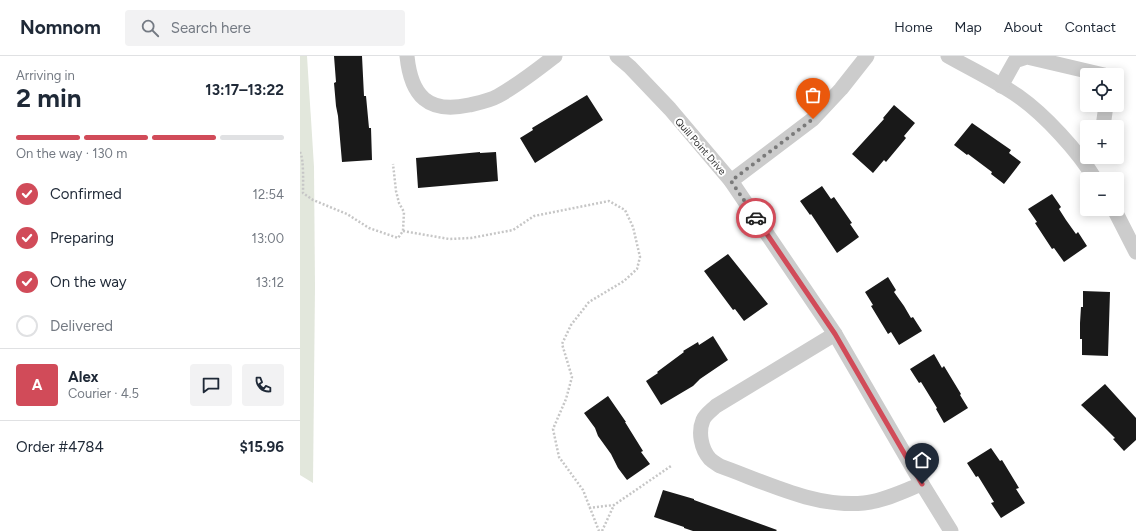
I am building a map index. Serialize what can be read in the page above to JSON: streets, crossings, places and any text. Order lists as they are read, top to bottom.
{
  "streets": {
    "street": ["Quill Point Drive"]
  },
  "page": {
    "header": "Nomnom",
    "search": "Search here",
    "nav": [
      "Home",
      "Map",
      "About",
      "Contact"
    ],
    "heading": ["2 min", "Arriving in", "13:17–13:22"],
    "panel": [
      "Alex",
      "Courier · 4.5",
      "Order #4784",
      "$15.96"
    ],
    "map_buttons": ["+", "−"],
    "bar": "On the way · 130 m",
    "list": [
      ["Confirmed", "12:54"],
      ["Preparing", "13:00"],
      ["On the way", "13:12"],
      "Delivered"
    ],
    "round": "A"
  }
}
